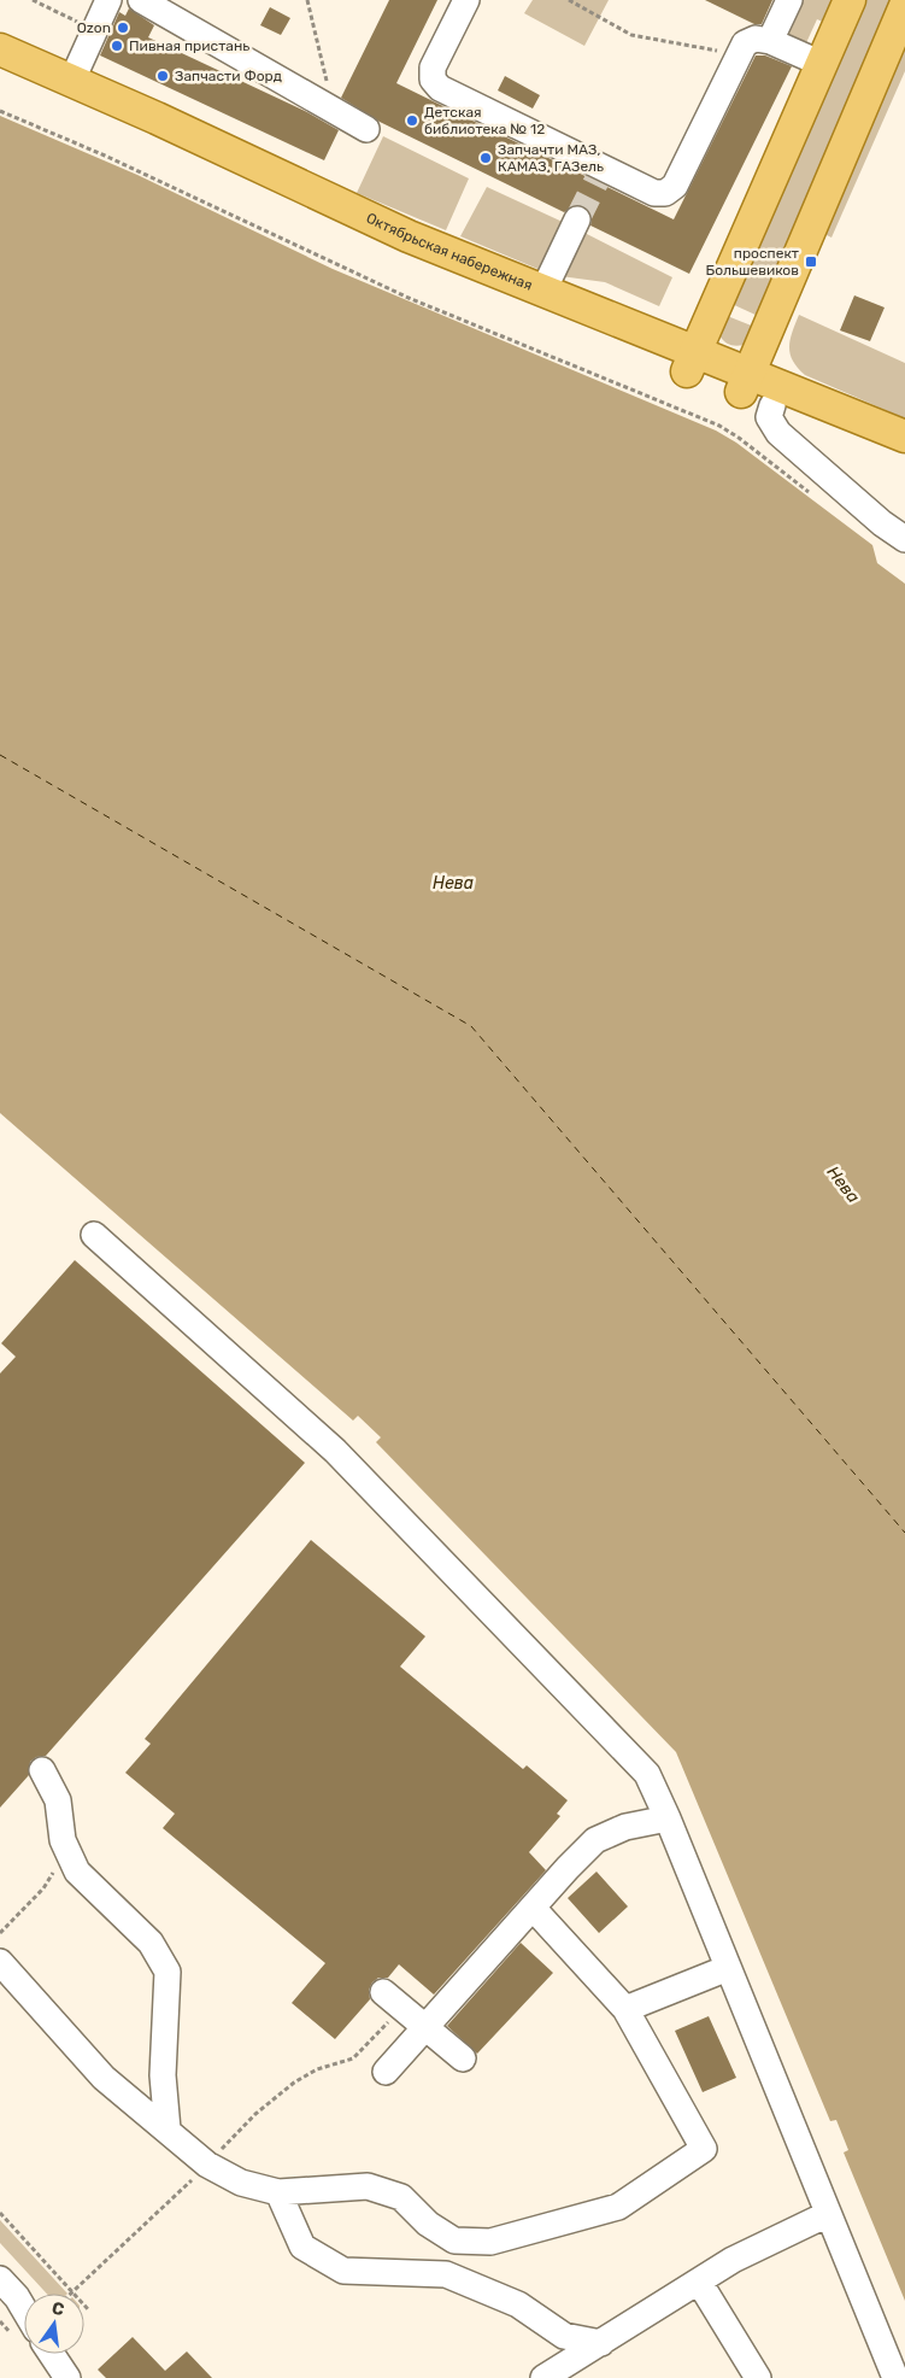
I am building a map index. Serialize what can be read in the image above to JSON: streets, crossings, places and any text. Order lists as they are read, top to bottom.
{
  "streets": {
    "main road": ["Октябрьская набережная"]
  },
  "water": ["Нева"],
  "places": {
    "other": [
      "Ozon",
      "Пивная пристань",
      "Запчасти Форд",
      "Детская библиотека № 12",
      "Запчачти МАЗ, КАМАЗ, ГАЗель"
    ],
    "transit": ["проспект Большевиков"]
  },
  "north": "top"
}
